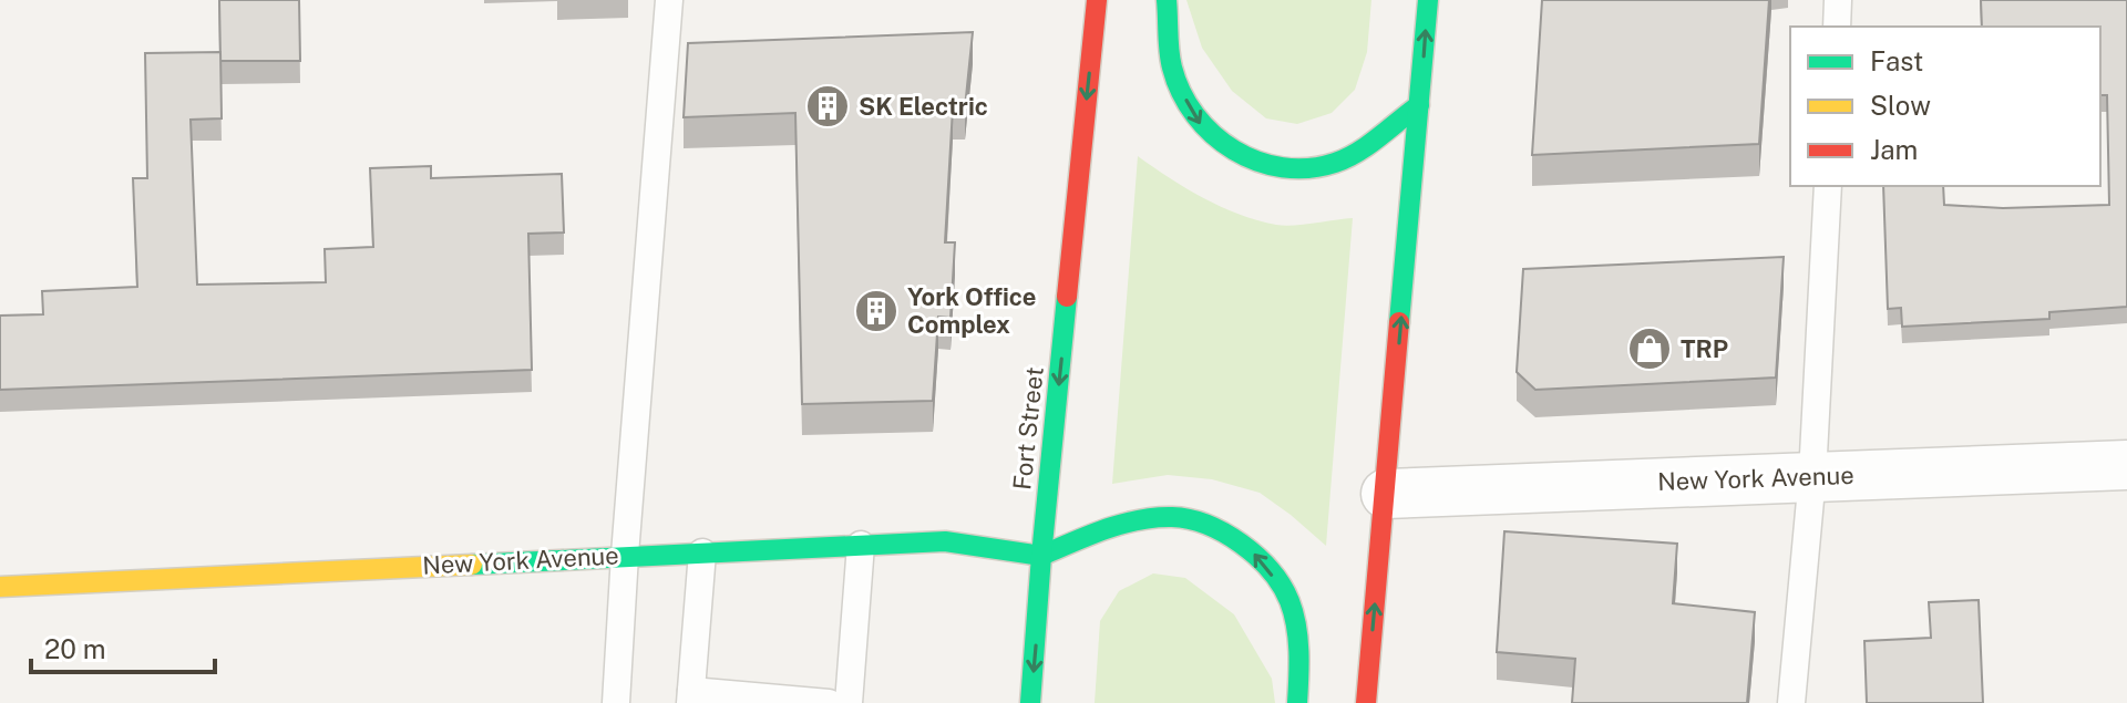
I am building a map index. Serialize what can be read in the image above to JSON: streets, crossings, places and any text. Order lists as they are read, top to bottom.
{
  "streets": {
    "main road": ["Fort Street", "New York Avenue"]
  },
  "crossings": [
    ["Fort Street", "New York Avenue"]
  ],
  "one_way": ["Fort Street"],
  "places": {
    "building": ["SK Electric", "York Office Complex"],
    "shop": ["TRP"]
  },
  "legend": ["Fast", "Slow", "Jam"],
  "scale_bar": "20 m"
}
